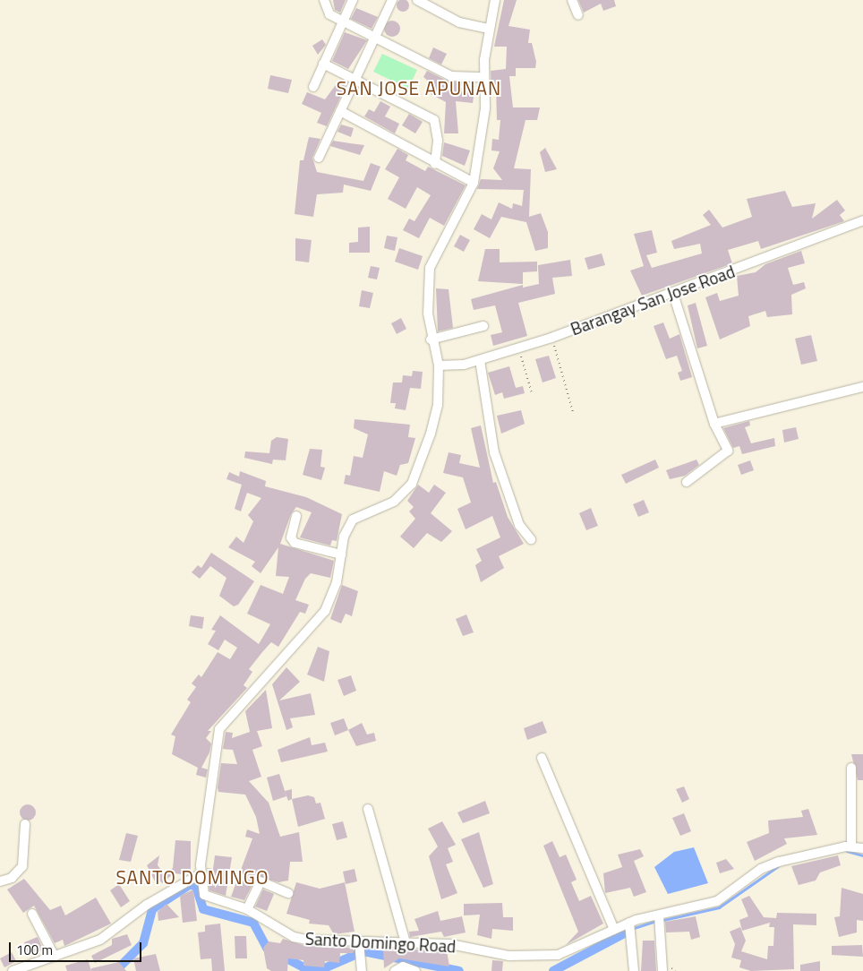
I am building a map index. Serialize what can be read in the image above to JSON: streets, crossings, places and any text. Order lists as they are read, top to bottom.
{
  "streets": {
    "street": ["Barangay San Jose Road", "Santo Domingo Road"]
  },
  "crossings": [
    ["Barangay San Jose Road", "Santo Domingo Road"]
  ],
  "districts": ["SAN JOSE APUNAN", "SANTO DOMINGO"],
  "scale_bar": "100 m"
}
